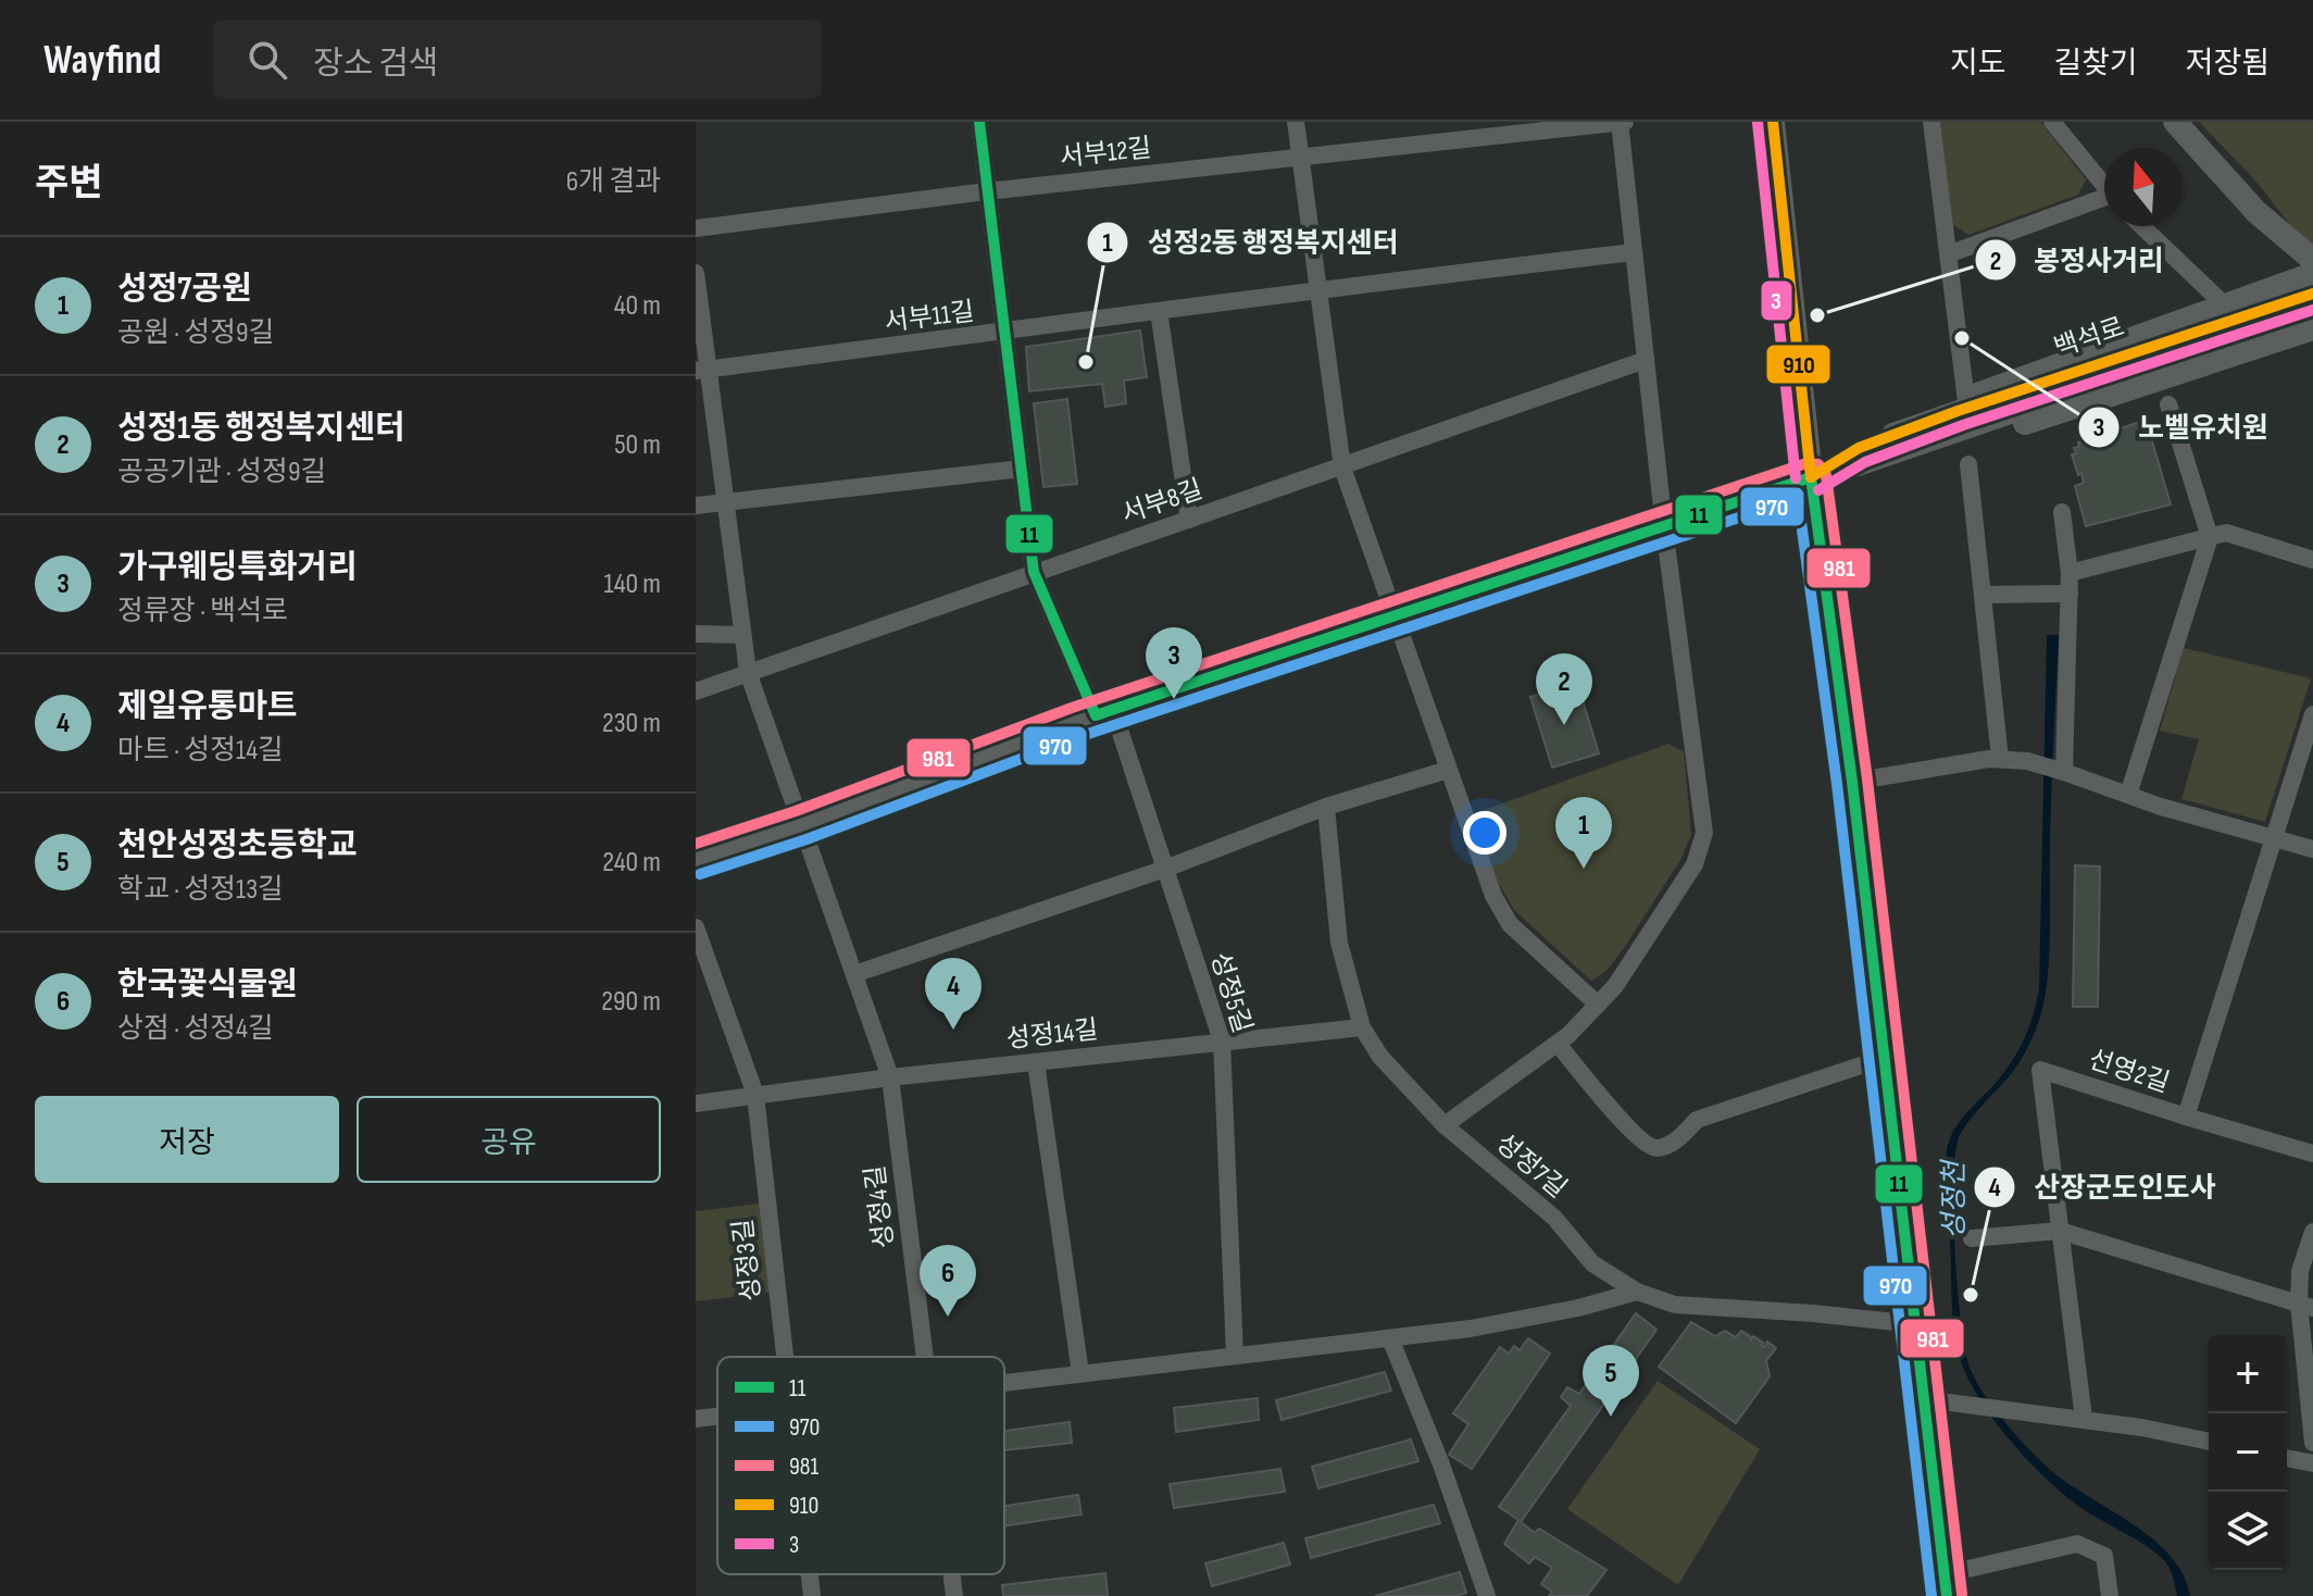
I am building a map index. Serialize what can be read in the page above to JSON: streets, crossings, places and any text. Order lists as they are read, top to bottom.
{
  "streets": {
    "main road": ["백석로"],
    "street": [
      "서부12길",
      "서부11길",
      "서부8길",
      "성정5길",
      "성정14길",
      "선영2길",
      "성정7길",
      "성정4길",
      "성정3길"
    ]
  },
  "crossings": [
    ["서부12길", "성정5길"],
    ["서부11길", "성정5길"],
    ["서부11길", "성정4길"],
    ["백석로", "성정5길"],
    ["백석로", "성정4길"],
    ["서부8길", "성정5길"],
    ["서부8길", "성정4길"],
    ["성정5길", "성정14길"],
    ["성정14길", "성정7길"],
    ["성정14길", "성정4길"],
    ["성정14길", "성정3길"]
  ],
  "water": ["성정천"],
  "places": [
    "봉정사거리",
    "노벨유치원",
    "성정2동 행정복지센터",
    "산장군도인도사"
  ],
  "lines": [
    "transit line 11",
    "transit line 910",
    "transit line 3",
    "transit line 981",
    "transit line 970"
  ],
  "legend": [
    "11",
    "970",
    "981",
    "910",
    "3"
  ],
  "north": "top",
  "page": {
    "header": "Wayfind",
    "search": "장소 검색",
    "nav": ["지도", "길찾기", "저장됨"],
    "heading": ["주변", "6개 결과"],
    "list": [
      {
        "mark": "1",
        "name": "성정7공원",
        "note": "공원 · 성정9길",
        "value": "40 m"
      },
      {
        "mark": "2",
        "name": "성정1동 행정복지센터",
        "note": "공공기관 · 성정9길",
        "value": "50 m"
      },
      {
        "mark": "3",
        "name": "가구웨딩특화거리",
        "note": "정류장 · 백석로",
        "value": "140 m"
      },
      {
        "mark": "4",
        "name": "제일유통마트",
        "note": "마트 · 성정14길",
        "value": "230 m"
      },
      {
        "mark": "5",
        "name": "천안성정초등학교",
        "note": "학교 · 성정13길",
        "value": "240 m"
      },
      {
        "mark": "6",
        "name": "한국꽃식물원",
        "note": "상점 · 성정4길",
        "value": "290 m"
      }
    ],
    "pins": [
      "3",
      "2",
      "1",
      "4",
      "6",
      "5"
    ],
    "buttons": ["저장", "공유"],
    "map_buttons": ["+", "−"]
  }
}
